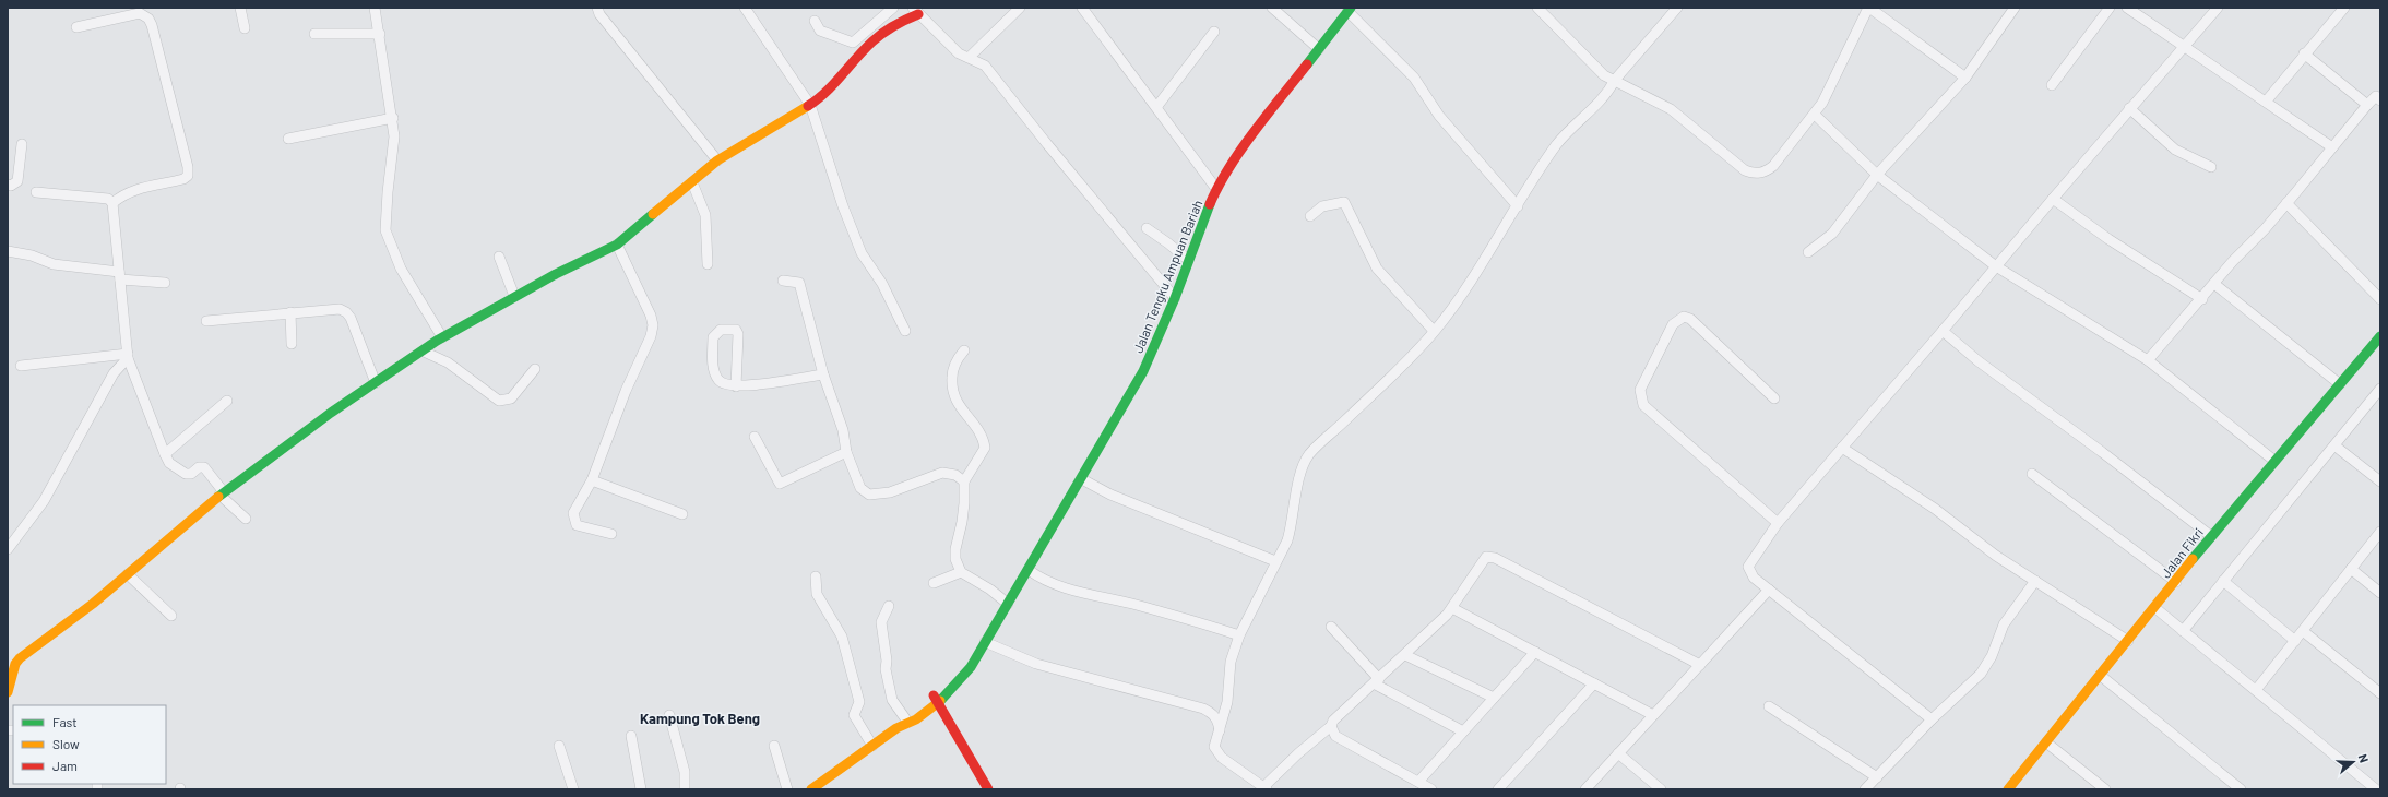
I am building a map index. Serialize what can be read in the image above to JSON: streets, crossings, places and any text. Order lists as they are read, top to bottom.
{
  "streets": {
    "street": ["Jalan Tengku Ampuan Bariah", "Jalan Fikri"]
  },
  "districts": ["Kampung Tok Beng"],
  "legend": ["Fast", "Slow", "Jam"],
  "north": "right"
}
